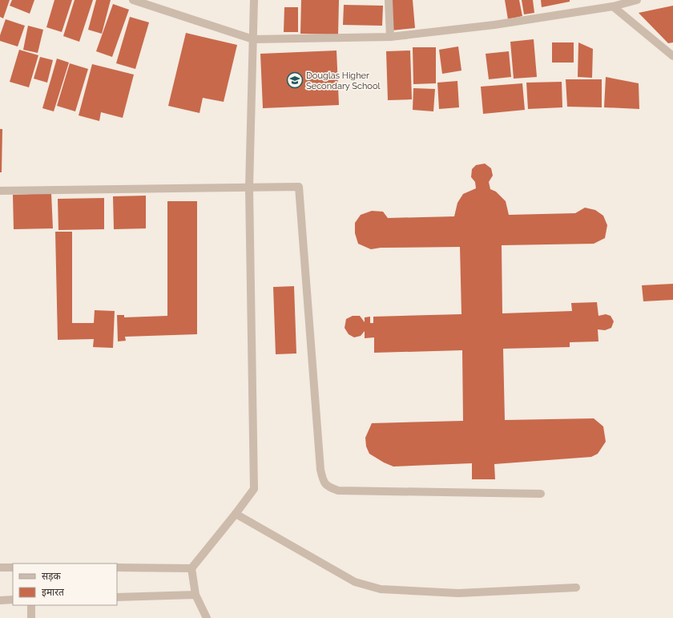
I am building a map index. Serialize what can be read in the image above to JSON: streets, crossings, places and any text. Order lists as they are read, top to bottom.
{
  "places": {
    "school or university": ["Douglas Higher Secondary School"]
  },
  "legend": ["सड़क", "इमारत"]
}
